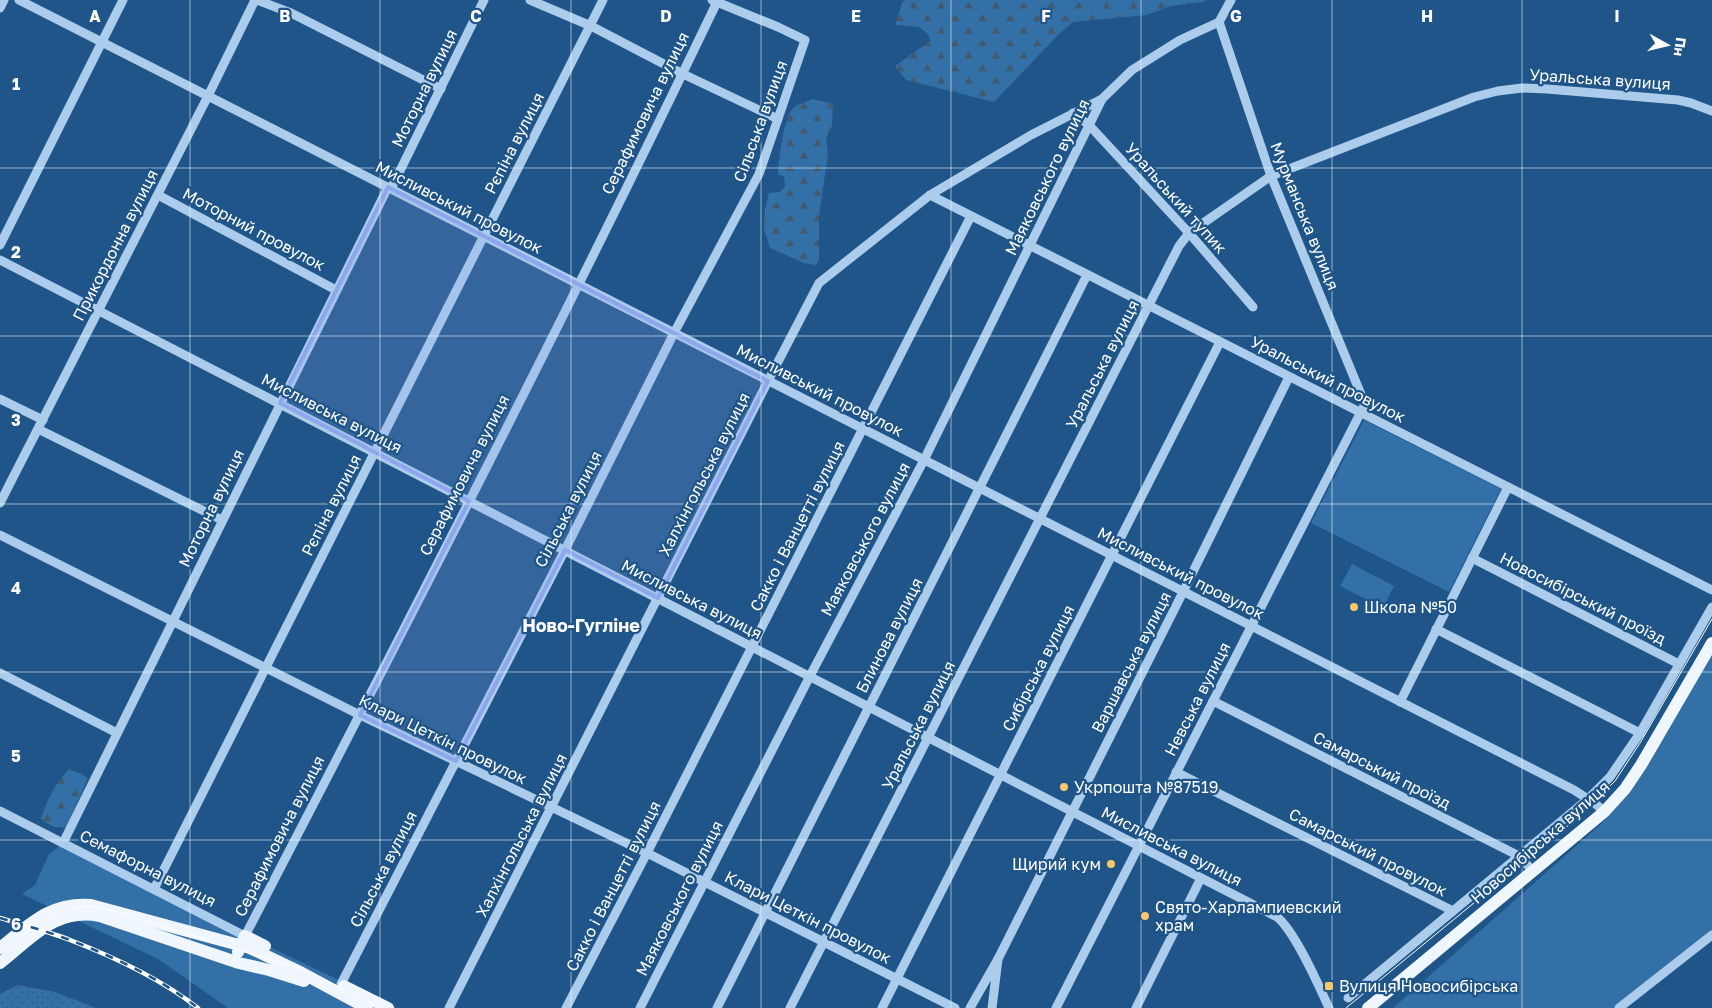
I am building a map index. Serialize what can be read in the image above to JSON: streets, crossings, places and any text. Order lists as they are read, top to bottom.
{
  "streets": {
    "main road": ["Серафимовича вулиця", "Новосибірська вулиця", "Семафорна вулиця"],
    "street": [
      "Уральська вулиця",
      "Моторна вулиця",
      "Сільська вулиця",
      "Рєпіна вулиця",
      "Маяковського вулиця",
      "Уральський тупик",
      "Мисливський провулок",
      "Мурманська вулиця",
      "Моторний провулок",
      "Прикордонна вулиця",
      "Уральський провулок",
      "Мисливська вулиця",
      "Халхінгольська вулиця",
      "Сакко і Ванцетті вулиця",
      "Новосибірський проїзд",
      "Блинова вулиця",
      "Варшавська вулиця",
      "Сибірська вулиця",
      "Невська вулиця",
      "Клари Цеткін провулок",
      "Самарський проїзд",
      "Самарський провулок"
    ]
  },
  "crossings": [
    ["Уральська вулиця", "Уральський тупик"],
    ["Уральська вулиця", "Мисливський провулок"],
    ["Уральська вулиця", "Мурманська вулиця"],
    ["Уральська вулиця", "Уральський провулок"],
    ["Уральська вулиця", "Мисливська вулиця"],
    ["Уральська вулиця", "Клари Цеткін провулок"],
    ["Моторна вулиця", "Мисливський провулок"],
    ["Моторна вулиця", "Моторний провулок"],
    ["Моторна вулиця", "Мисливська вулиця"],
    ["Моторна вулиця", "Клари Цеткін провулок"],
    ["Моторна вулиця", "Семафорна вулиця"],
    ["Серафимовича вулиця", "Сільська вулиця"],
    ["Серафимовича вулиця", "Мисливський провулок"],
    ["Серафимовича вулиця", "Мисливська вулиця"],
    ["Серафимовича вулиця", "Клари Цеткін провулок"],
    ["Серафимовича вулиця", "Семафорна вулиця"],
    ["Сільська вулиця", "Мисливський провулок"],
    ["Сільська вулиця", "Мисливська вулиця"],
    ["Сільська вулиця", "Клари Цеткін провулок"],
    ["Сільська вулиця", "Семафорна вулиця"],
    ["Рєпіна вулиця", "Мисливський провулок"],
    ["Рєпіна вулиця", "Мисливська вулиця"],
    ["Рєпіна вулиця", "Клари Цеткін провулок"],
    ["Рєпіна вулиця", "Семафорна вулиця"],
    ["Маяковського вулиця", "Уральський тупик"],
    ["Маяковського вулиця", "Мисливський провулок"],
    ["Маяковського вулиця", "Мурманська вулиця"],
    ["Маяковського вулиця", "Уральський провулок"],
    ["Маяковського вулиця", "Мисливська вулиця"],
    ["Маяковського вулиця", "Халхінгольська вулиця"],
    ["Маяковського вулиця", "Клари Цеткін провулок"],
    ["Уральський тупик", "Халхінгольська вулиця"],
    ["Мисливський провулок", "Прикордонна вулиця"],
    ["Мисливський провулок", "Халхінгольська вулиця"],
    ["Мисливський провулок", "Сакко і Ванцетті вулиця"],
    ["Мисливський провулок", "Блинова вулиця"],
    ["Мисливський провулок", "Варшавська вулиця"],
    ["Мисливський провулок", "Сибірська вулиця"],
    ["Мисливський провулок", "Невська вулиця"],
    ["Мисливський провулок", "Новосибірська вулиця"],
    ["Мурманська вулиця", "Уральський провулок"],
    ["Мурманська вулиця", "Невська вулиця"],
    ["Моторний провулок", "Прикордонна вулиця"],
    ["Прикордонна вулиця", "Мисливська вулиця"],
    ["Уральський провулок", "Халхінгольська вулиця"],
    ["Уральський провулок", "Сакко і Ванцетті вулиця"],
    ["Уральський провулок", "Блинова вулиця"],
    ["Уральський провулок", "Варшавська вулиця"],
    ["Уральський провулок", "Сибірська вулиця"],
    ["Уральський провулок", "Невська вулиця"],
    ["Мисливська вулиця", "Халхінгольська вулиця"],
    ["Мисливська вулиця", "Сакко і Ванцетті вулиця"],
    ["Мисливська вулиця", "Блинова вулиця"],
    ["Мисливська вулиця", "Варшавська вулиця"],
    ["Мисливська вулиця", "Сибірська вулиця"],
    ["Мисливська вулиця", "Невська вулиця"],
    ["Халхінгольська вулиця", "Клари Цеткін провулок"],
    ["Сакко і Ванцетті вулиця", "Клари Цеткін провулок"],
    ["Новосибірський проїзд", "Новосибірська вулиця"],
    ["Блинова вулиця", "Клари Цеткін провулок"],
    ["Сибірська вулиця", "Клари Цеткін провулок"],
    ["Невська вулиця", "Самарський проїзд"],
    ["Невська вулиця", "Самарський провулок"],
    ["Самарський проїзд", "Новосибірська вулиця"],
    ["Новосибірська вулиця", "Самарський провулок"]
  ],
  "districts": ["Ново-Гугліне"],
  "places": {
    "other": [
      "Школа №50",
      "Укрпошта №87519",
      "Щирий кум",
      "Свято-Харлампиевский храм"
    ],
    "transit": ["Вулиця Новосибірська"]
  },
  "north": "right",
  "grid": {
    "columns": [
      "A",
      "B",
      "C",
      "D",
      "E",
      "F",
      "G",
      "H",
      "I"
    ],
    "rows": [
      "1",
      "2",
      "3",
      "4",
      "5",
      "6"
    ]
  }
}
